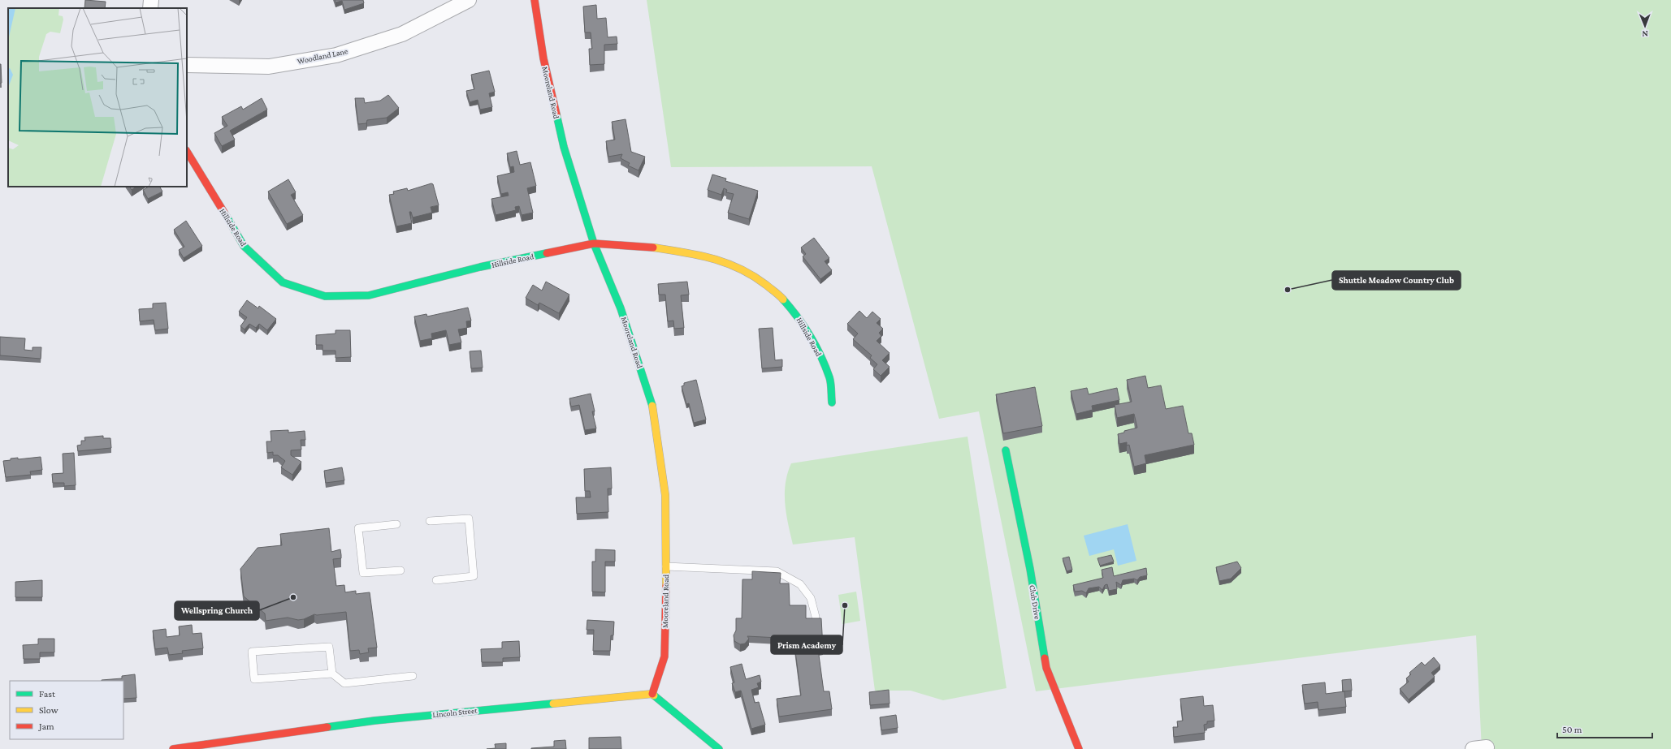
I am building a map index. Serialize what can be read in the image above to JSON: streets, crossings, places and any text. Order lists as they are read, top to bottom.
{
  "streets": {
    "street": [
      "Woodland Lane",
      "Mooreland Road",
      "Hillside Road",
      "Club Drive",
      "Lincoln Street"
    ]
  },
  "crossings": [
    ["Mooreland Road", "Hillside Road"],
    ["Mooreland Road", "Lincoln Street"]
  ],
  "places": ["Shuttle Meadow Country Club", "Wellspring Church", "Prism Academy"],
  "legend": ["Fast", "Slow", "Jam"],
  "scale_bar": "50 m",
  "north": "bottom"
}
